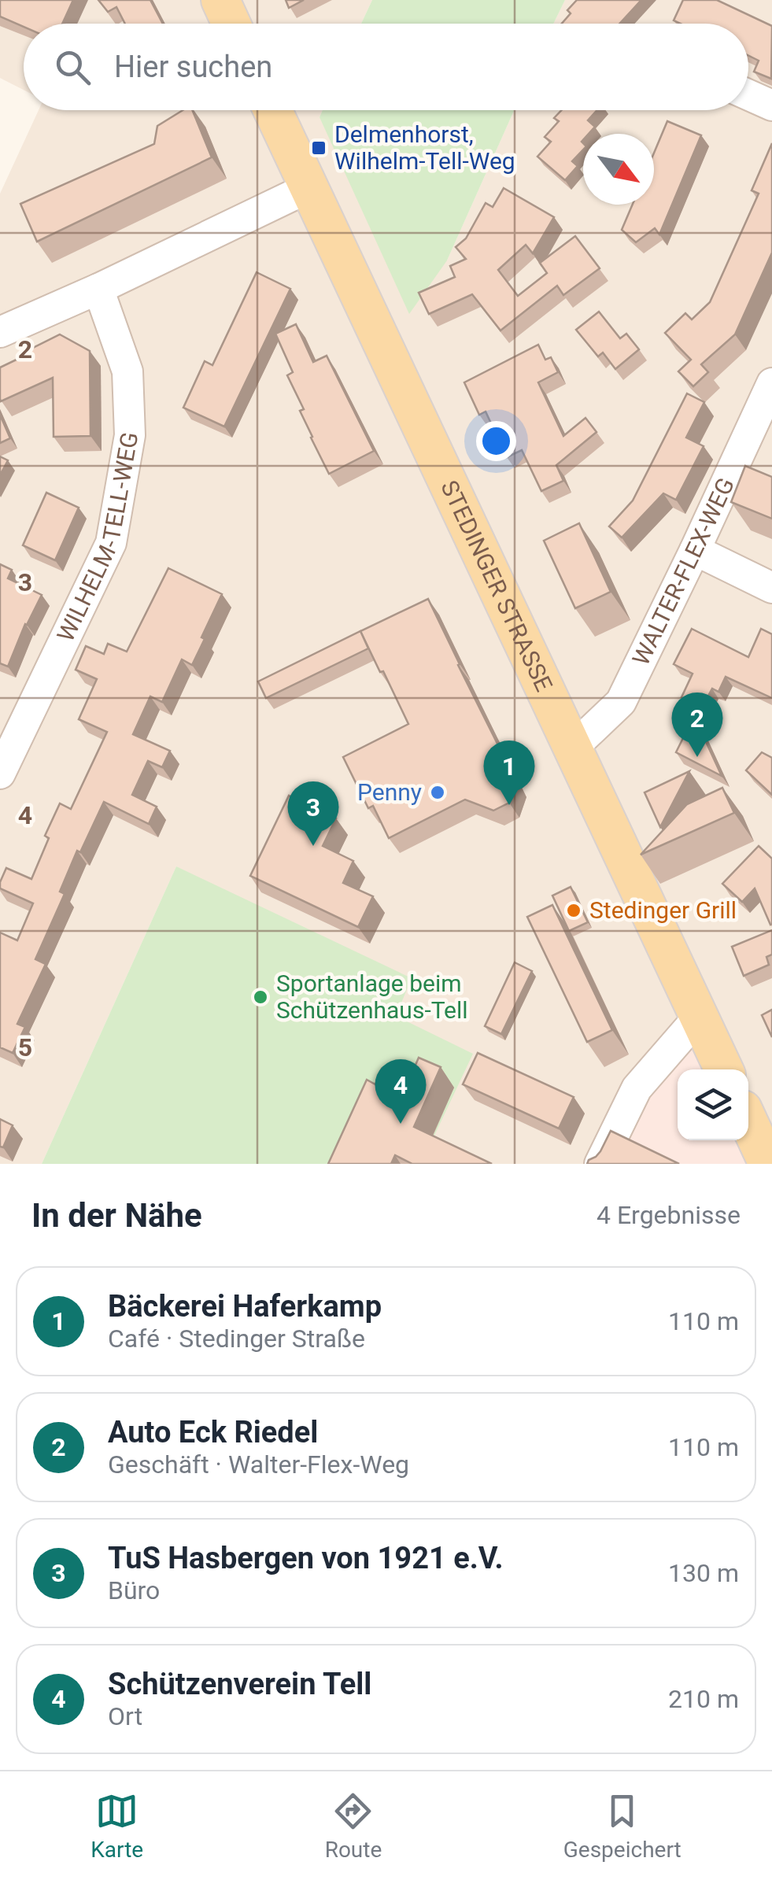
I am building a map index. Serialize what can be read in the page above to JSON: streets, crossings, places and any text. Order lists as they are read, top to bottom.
{
  "streets": {
    "main road": ["STEDINGER STRASSE"],
    "street": ["WILHELM-TELL-WEG", "WALTER-FLEX-WEG"]
  },
  "crossings": [
    ["WALTER-FLEX-WEG", "STEDINGER STRASSE"]
  ],
  "places": {
    "transit": ["Delmenhorst, Wilhelm-Tell-Weg"],
    "other": ["Penny", "Stedinger Grill", "Sportanlage beim Schützenhaus-Tell"]
  },
  "north": "bottom right",
  "page": {
    "search": "Hier suchen",
    "pins": [
      "2",
      "1",
      "3",
      "4"
    ],
    "heading": ["In der Nähe", "4 Ergebnisse"],
    "list": [
      {
        "mark": "1",
        "name": "Bäckerei Haferkamp",
        "note": "Café · Stedinger Straße",
        "value": "110 m"
      },
      {
        "mark": "2",
        "name": "Auto Eck Riedel",
        "note": "Geschäft · Walter-Flex-Weg",
        "value": "110 m"
      },
      {
        "mark": "3",
        "name": "TuS Hasbergen von 1921 e.V.",
        "note": "Büro",
        "value": "130 m"
      },
      {
        "mark": "4",
        "name": "Schützenverein Tell",
        "note": "Ort",
        "value": "210 m"
      }
    ],
    "nav": ["Karte", "Route", "Gespeichert"]
  },
  "grid": {
    "rows": [
      "2",
      "3",
      "4",
      "5"
    ]
  }
}
